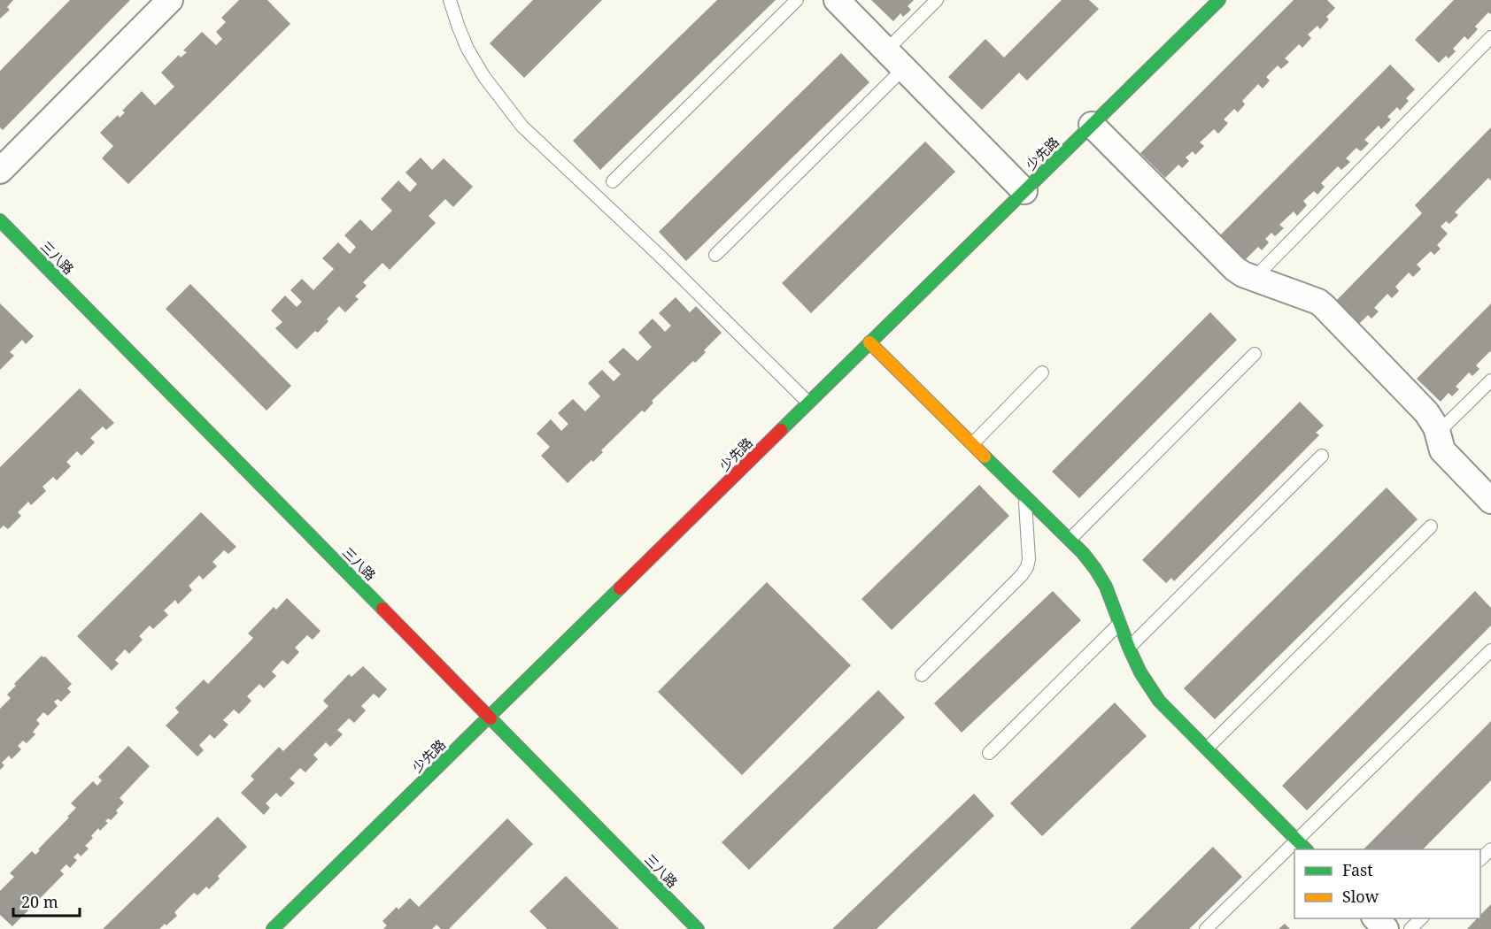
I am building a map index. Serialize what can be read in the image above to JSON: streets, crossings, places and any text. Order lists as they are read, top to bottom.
{
  "streets": {
    "main road": ["少先路", "三八路"]
  },
  "crossings": [
    ["少先路", "三八路"]
  ],
  "legend": ["Fast", "Slow"],
  "scale_bar": "20 m"
}
